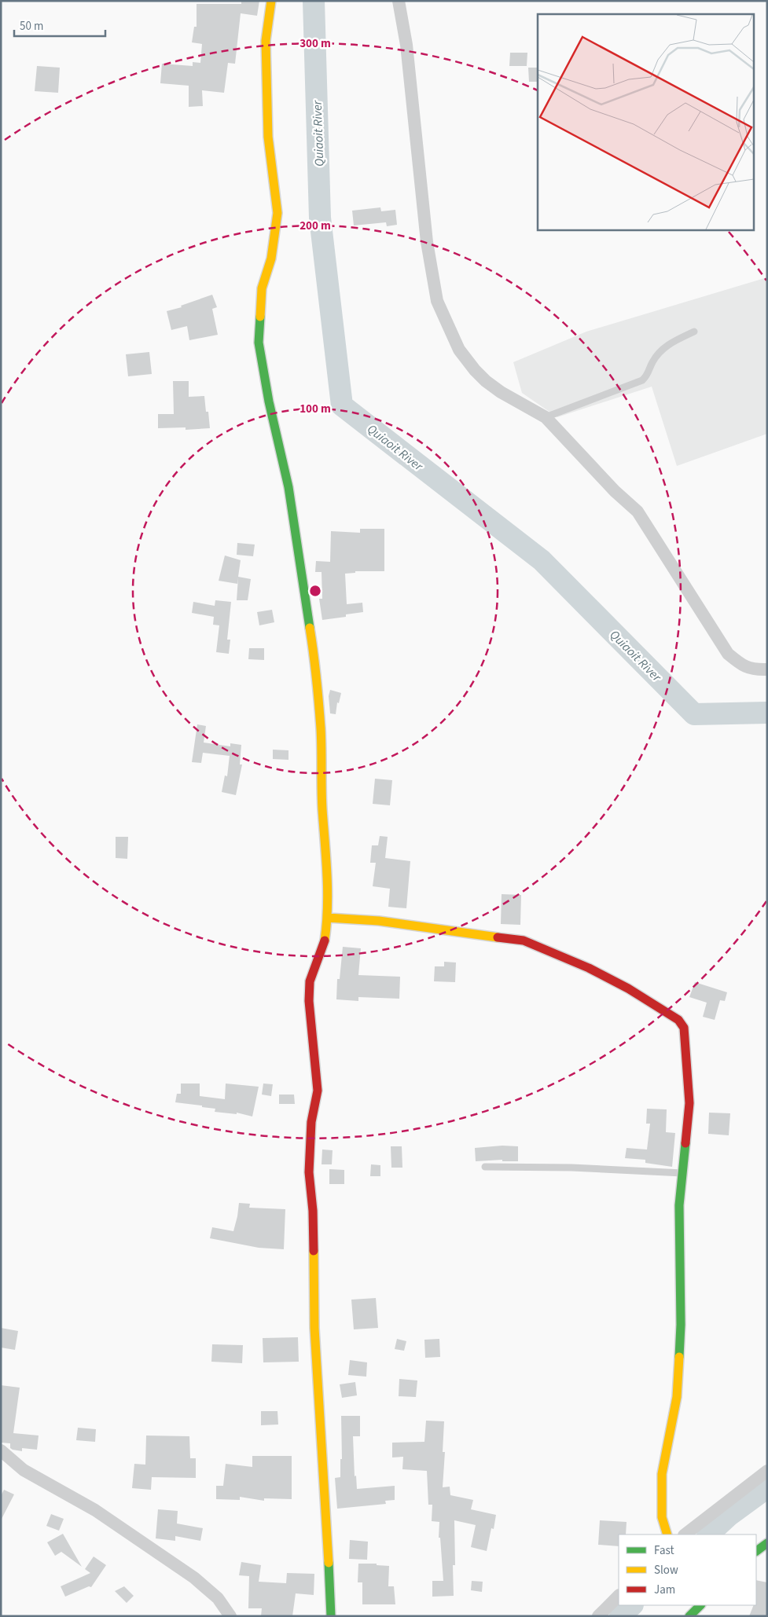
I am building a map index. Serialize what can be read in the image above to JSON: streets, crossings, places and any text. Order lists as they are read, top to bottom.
{
  "water": ["Quiaoit River"],
  "legend": ["Fast", "Slow", "Jam"],
  "scale_bar": "50 m",
  "rings": ["300 m", "200 m", "100 m"]
}
